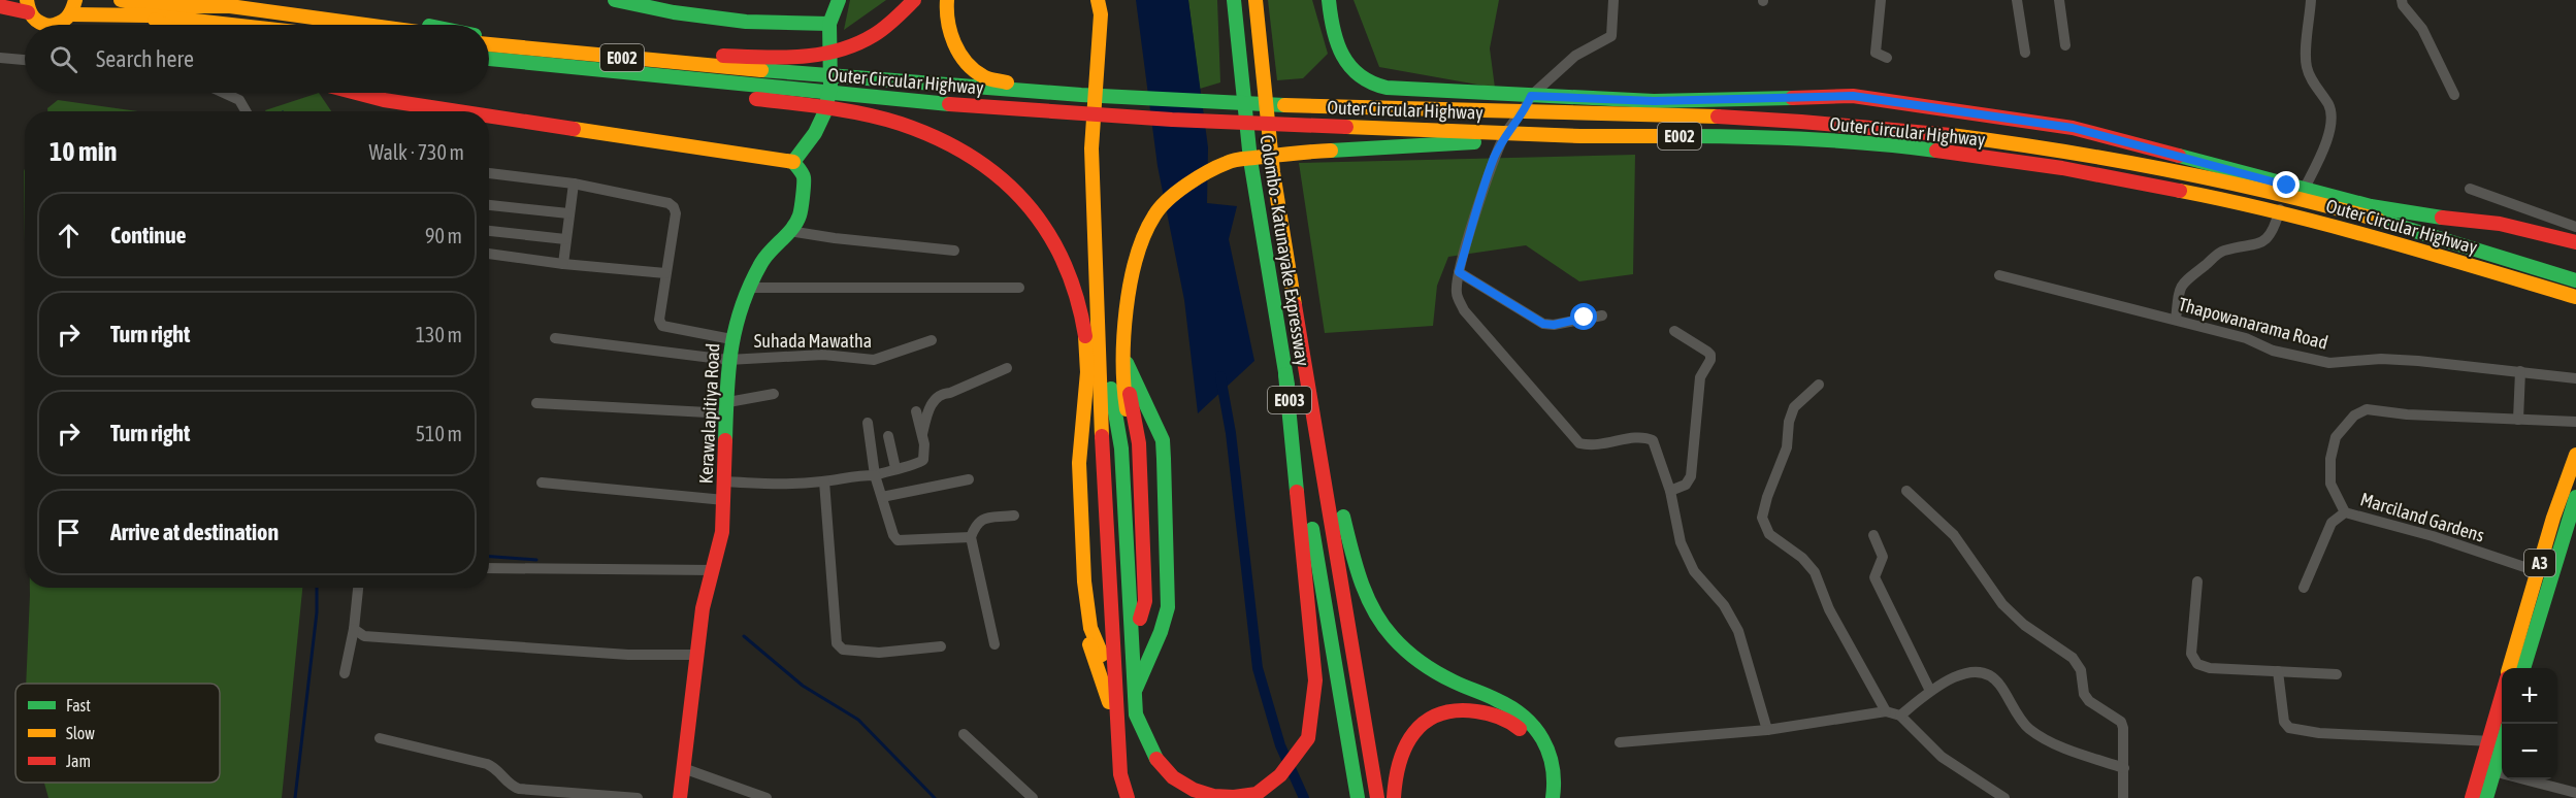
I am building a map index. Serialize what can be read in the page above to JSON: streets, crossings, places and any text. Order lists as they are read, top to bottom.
{
  "streets": {
    "main road": [
      "E002",
      "Outer Circular Highway",
      "Colombo - Katunayake Expressway",
      "E003",
      "Kerawalapitiya Road",
      "A3"
    ],
    "street": ["Thapowanarama Road", "Suhada Mawatha", "Marciland Gardens"]
  },
  "crossings": [
    ["Suhada Mawatha", "Kerawalapitiya Road"],
    ["Marciland Gardens", "A3"]
  ],
  "legend": ["Fast", "Slow", "Jam"],
  "page": {
    "search": "Search here",
    "heading": ["10 min", "Walk · 730 m"],
    "list": [
      ["Continue", "90 m"],
      ["Turn right", "130 m"],
      ["Turn right", "510 m"],
      "Arrive at destination"
    ],
    "map_buttons": ["+", "−"]
  }
}
